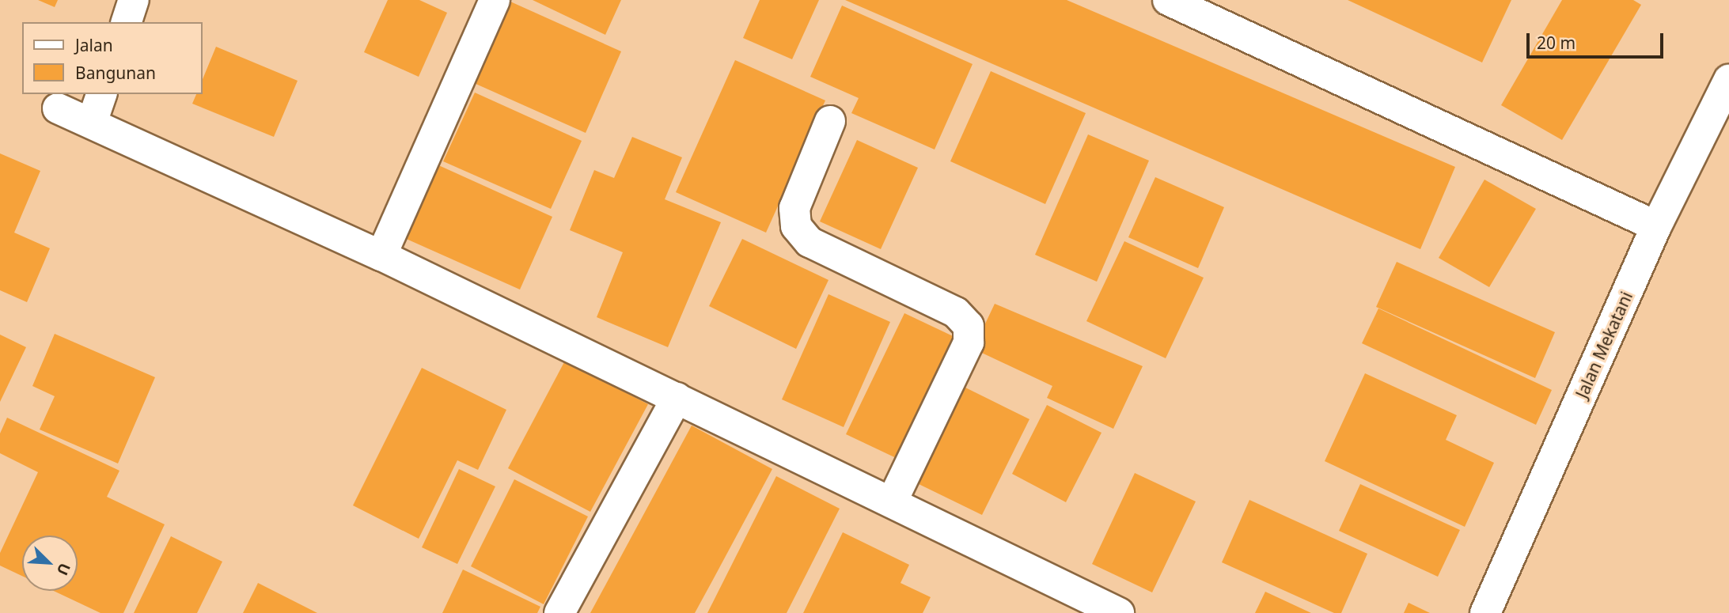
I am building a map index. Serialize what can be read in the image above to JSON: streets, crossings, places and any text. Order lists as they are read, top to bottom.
{
  "streets": {
    "street": ["Jalan Mekatani"]
  },
  "legend": ["Jalan", "Bangunan"],
  "scale_bar": "20 m",
  "north": "bottom right"
}
